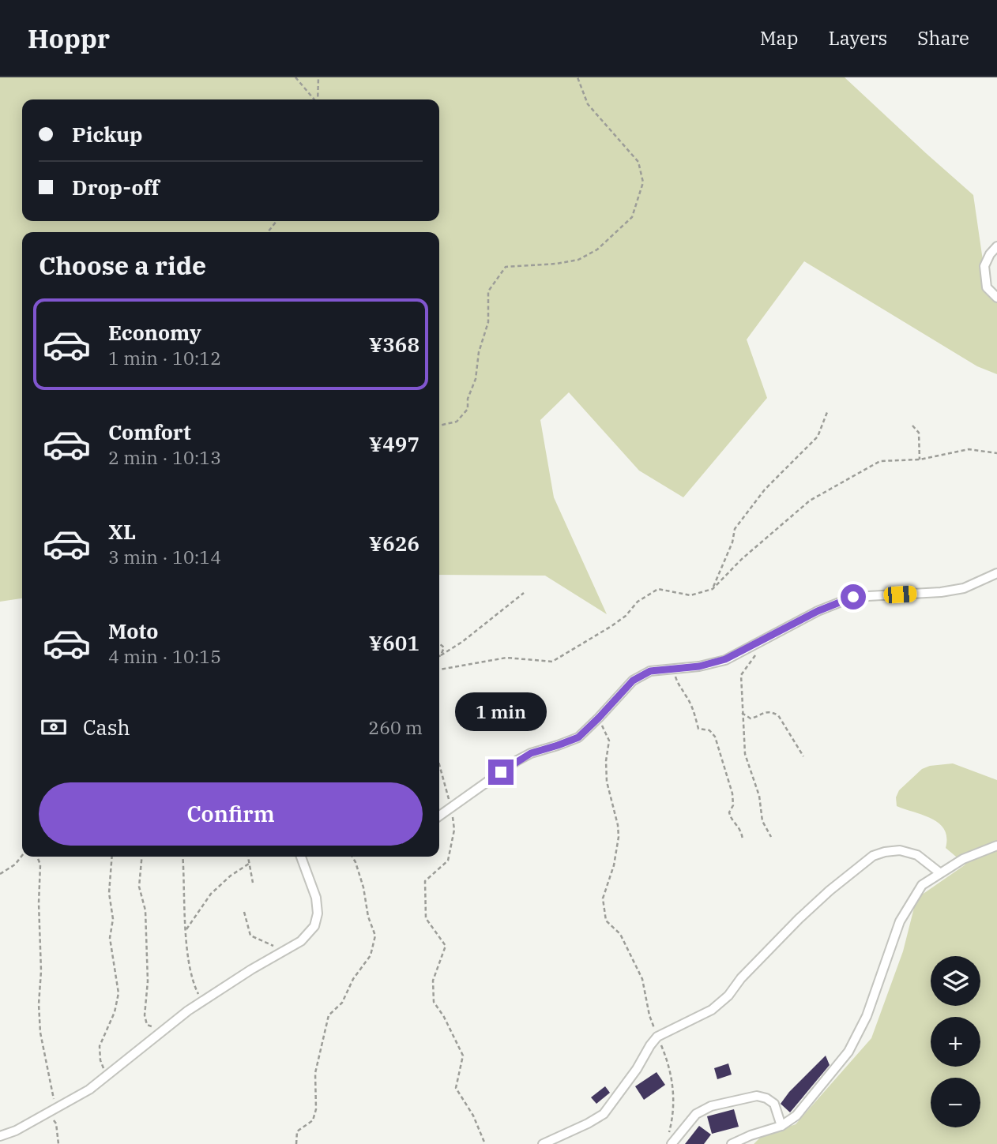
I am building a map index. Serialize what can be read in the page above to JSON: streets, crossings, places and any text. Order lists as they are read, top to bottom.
{
  "page": {
    "header": "Hoppr",
    "nav": ["Map", "Layers", "Share"],
    "banner": ["Pickup", "Drop-off"],
    "heading": "Choose a ride",
    "list": [
      {
        "name": "Economy",
        "note": "1 min · 10:12",
        "value": "¥368"
      },
      {
        "name": "Comfort",
        "note": "2 min · 10:13",
        "value": "¥497"
      },
      {
        "name": "XL",
        "note": "3 min · 10:14",
        "value": "¥626"
      },
      {
        "name": "Moto",
        "note": "4 min · 10:15",
        "value": "¥601"
      }
    ],
    "bubble": "1 min",
    "pay": ["Cash", "260 m"],
    "buttons": "Confirm",
    "map_buttons": ["+", "−"]
  }
}
